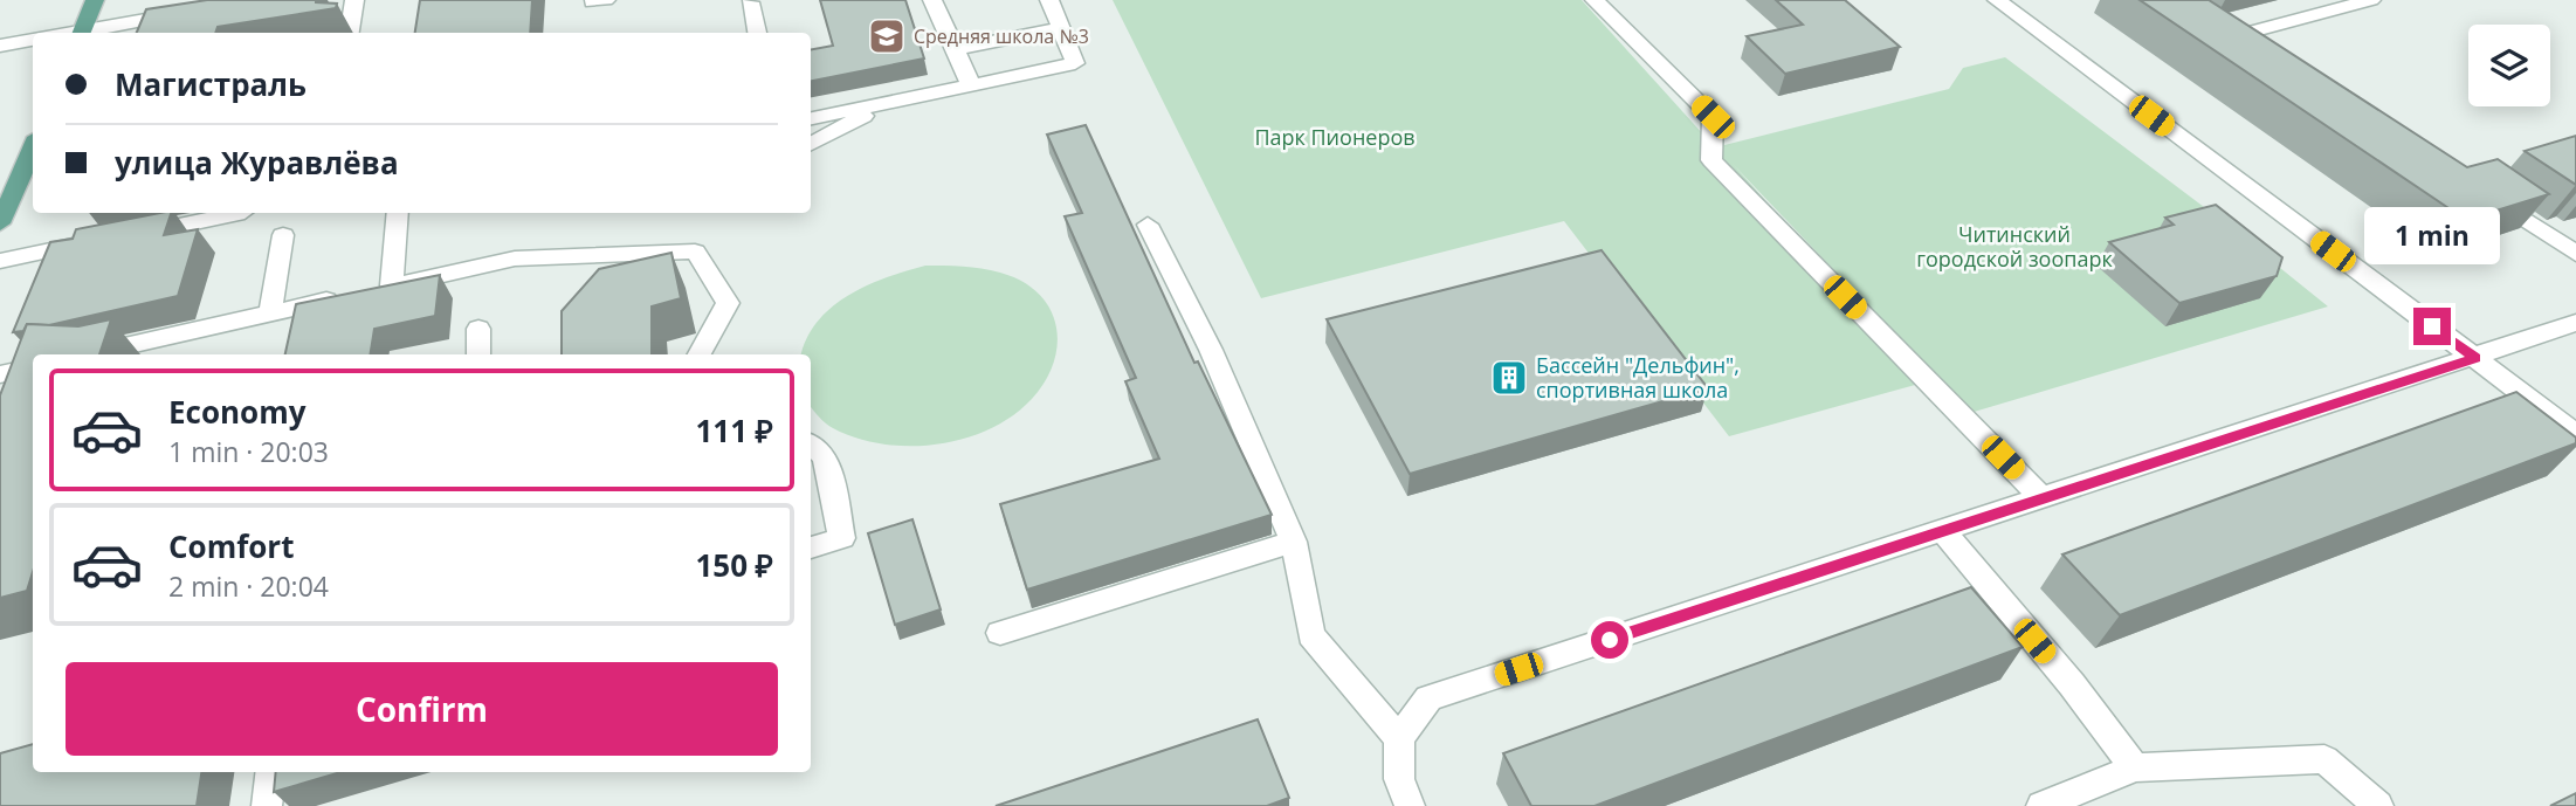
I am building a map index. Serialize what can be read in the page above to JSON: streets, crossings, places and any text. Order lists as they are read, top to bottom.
{
  "parks": ["Парк Пионеров", "Читинский городской зоопарк"],
  "places": {
    "school or university": ["Средняя школа №3"],
    "building": ["Бассейн \"Дельфин\", спортивная школа"]
  },
  "page": {
    "banner": ["Магистраль", "улица Журавлёва"],
    "bubble": "1 min",
    "list": [
      {
        "name": "Economy",
        "note": "1 min · 20:03",
        "value": "111 ₽"
      },
      {
        "name": "Comfort",
        "note": "2 min · 20:04",
        "value": "150 ₽"
      }
    ],
    "buttons": "Confirm"
  }
}
